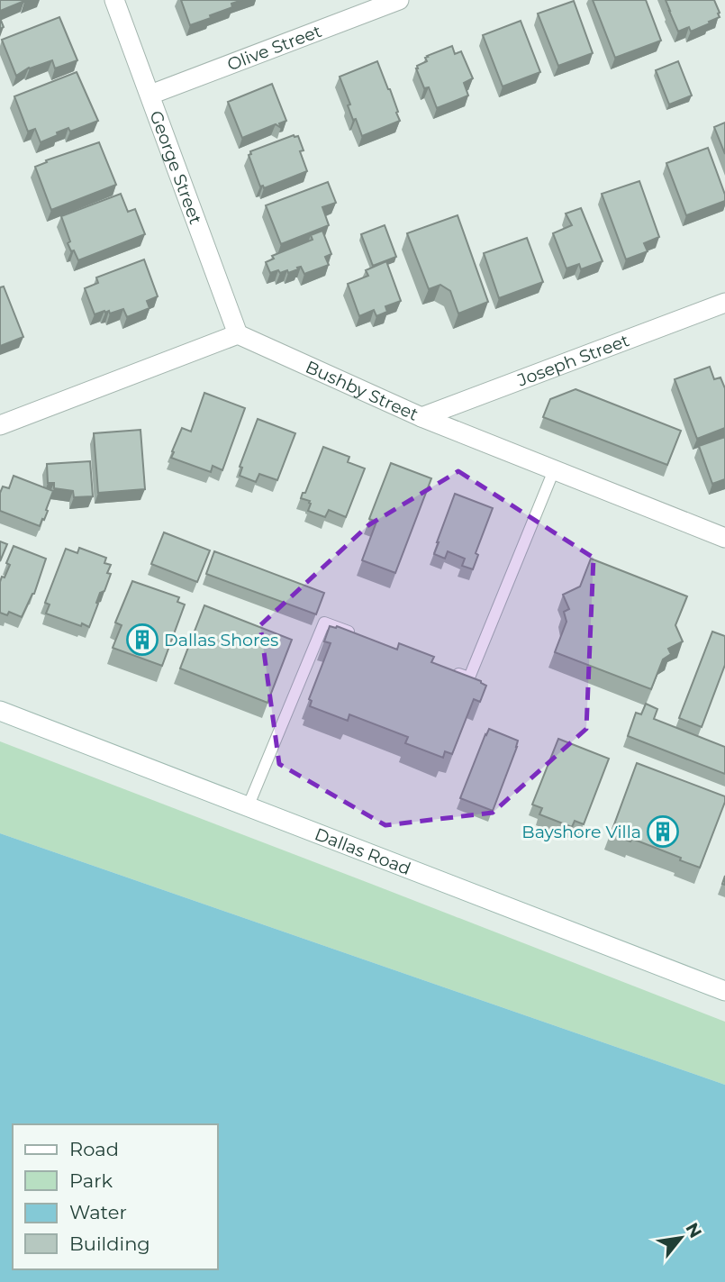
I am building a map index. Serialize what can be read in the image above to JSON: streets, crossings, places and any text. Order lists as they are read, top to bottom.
{
  "streets": {
    "street": [
      "Olive Street",
      "George Street",
      "Joseph Street",
      "Bushby Street",
      "Dallas Road"
    ]
  },
  "crossings": [
    ["Olive Street", "George Street"],
    ["George Street", "Bushby Street"],
    ["Joseph Street", "Bushby Street"]
  ],
  "places": {
    "building": ["Dallas Shores", "Bayshore Villa"]
  },
  "legend": [
    "Road",
    "Park",
    "Water",
    "Building"
  ],
  "north": "top right"
}
